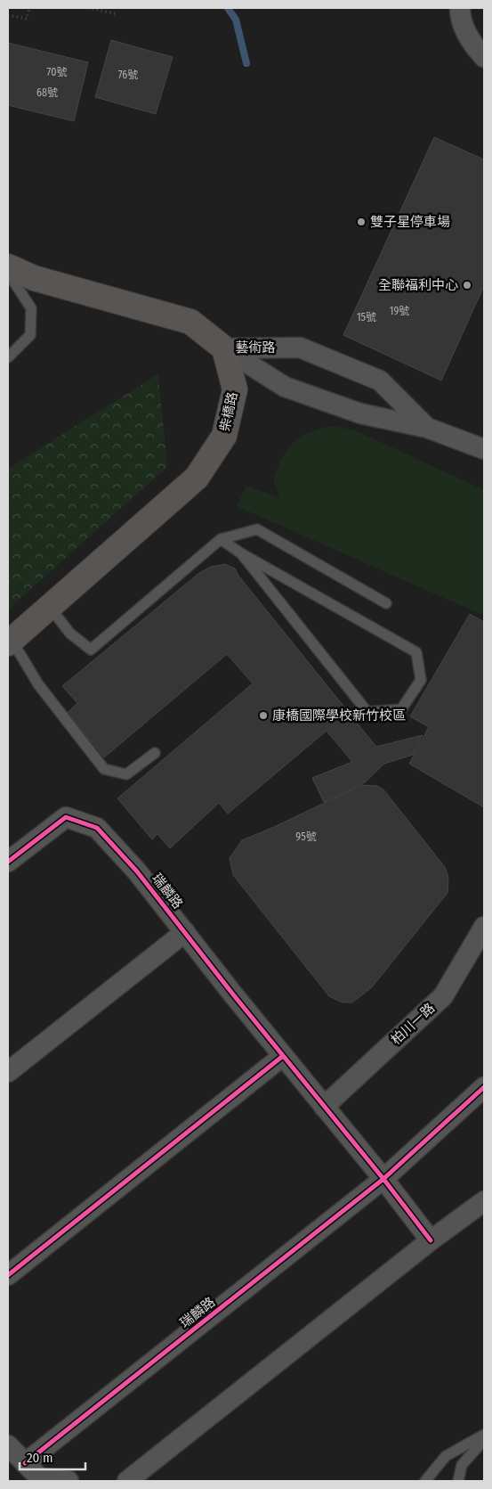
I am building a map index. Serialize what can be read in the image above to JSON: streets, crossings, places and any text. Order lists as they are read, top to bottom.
{
  "streets": {
    "main road": ["柴橋路"],
    "street": ["藝術路", "瑞麟路", "柏川一路"]
  },
  "crossings": [
    ["藝術路", "柴橋路"],
    ["瑞麟路", "柏川一路"]
  ],
  "places": ["雙子星停車場", "全聯福利中心", "康橋國際學校新竹校區"],
  "house_numbers": [
    "70號",
    "76號",
    "68號",
    "19號",
    "15號",
    "95號"
  ],
  "scale_bar": "20 m"
}
